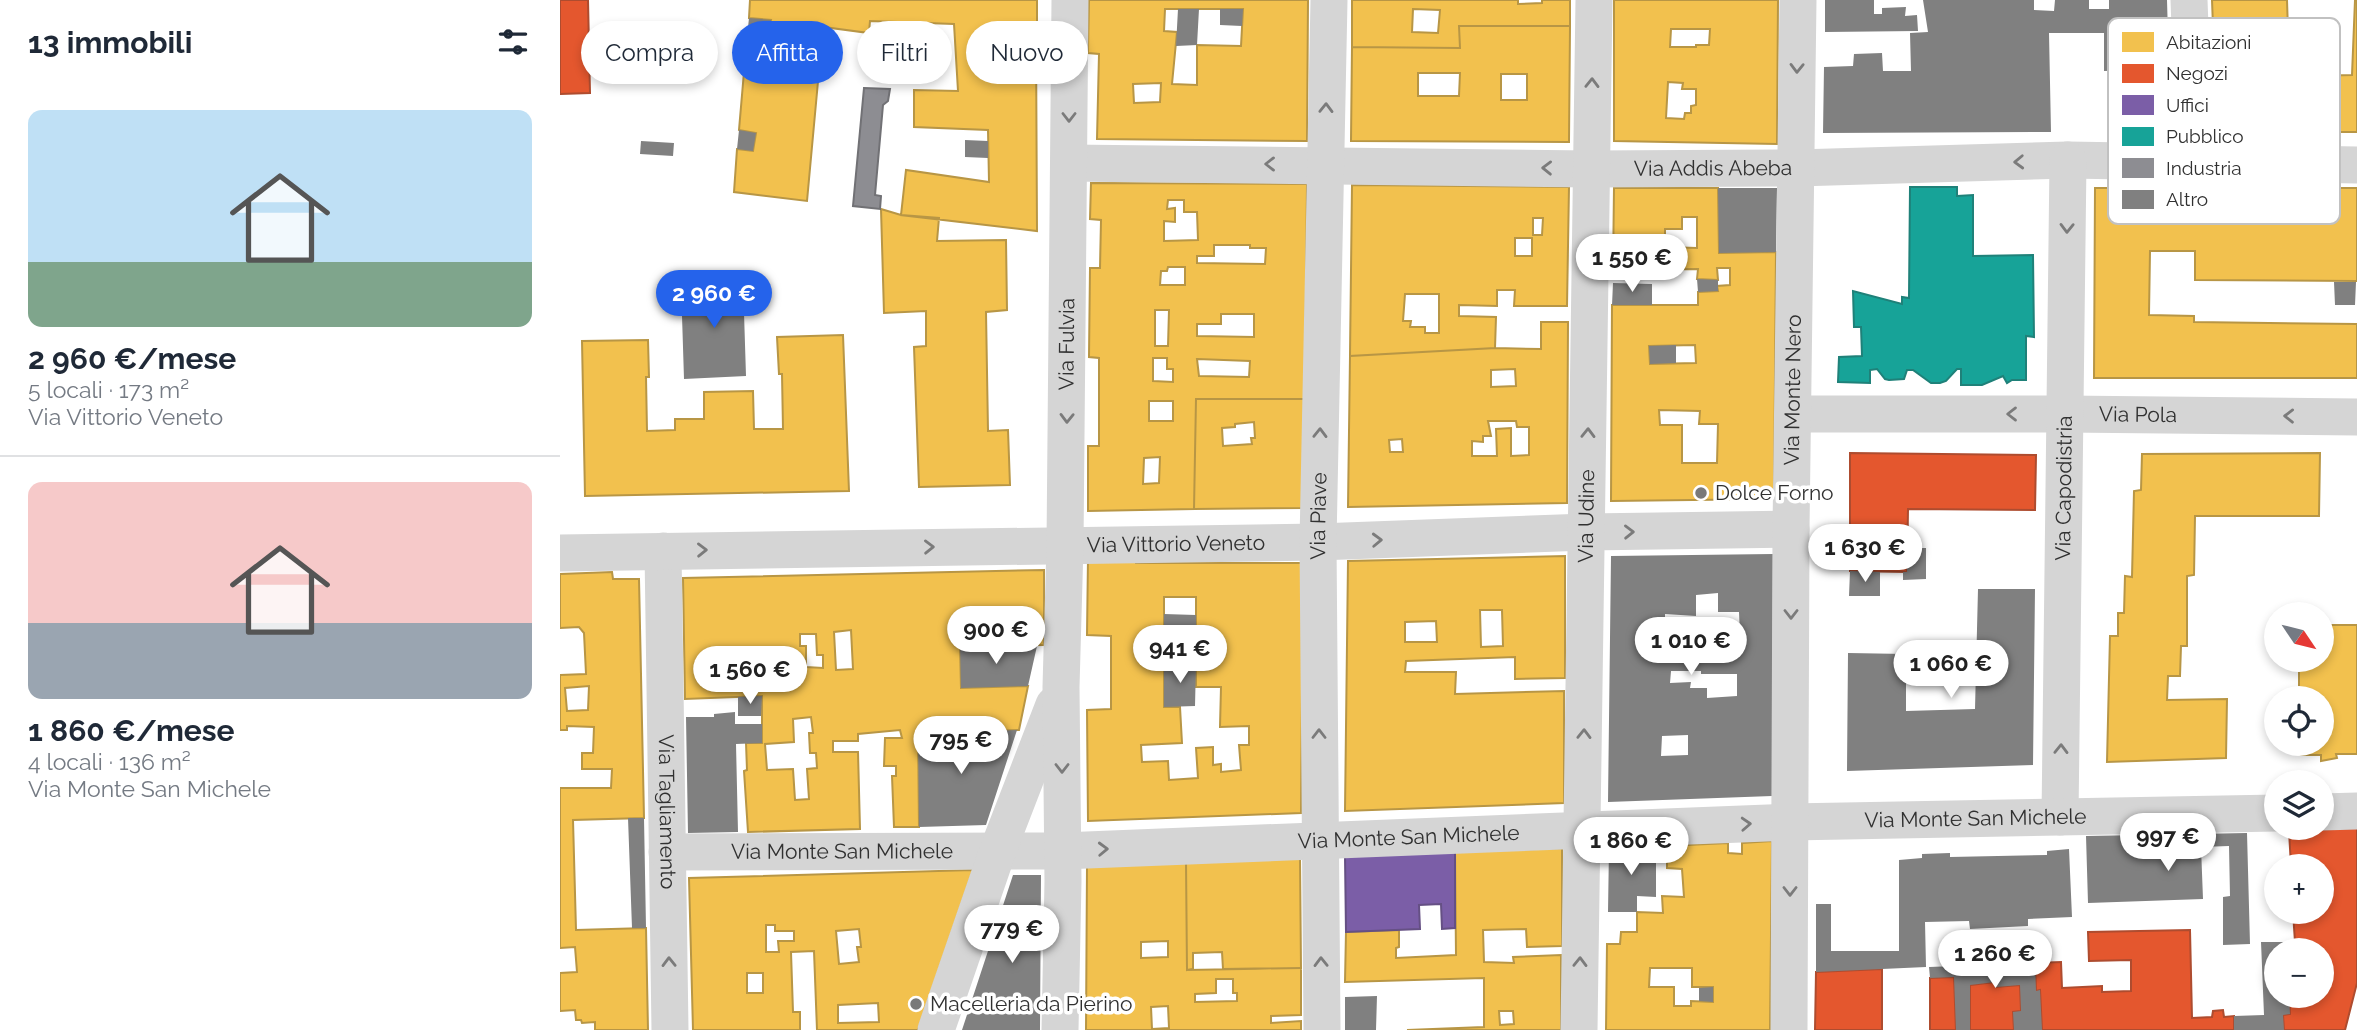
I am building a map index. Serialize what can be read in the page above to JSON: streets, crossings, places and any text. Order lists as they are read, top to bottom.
{
  "streets": {
    "street": [
      "Via Addis Abeba",
      "Via Fulvia",
      "Via Monte Nero",
      "Via Pola",
      "Via Capodistria",
      "Via Piave",
      "Via Udine",
      "Via Vittorio Veneto",
      "Via Tagliamento",
      "Via Monte San Michele"
    ]
  },
  "crossings": [
    ["Via Addis Abeba", "Via Fulvia"],
    ["Via Addis Abeba", "Via Monte Nero"],
    ["Via Addis Abeba", "Via Capodistria"],
    ["Via Addis Abeba", "Via Piave"],
    ["Via Addis Abeba", "Via Udine"],
    ["Via Fulvia", "Via Vittorio Veneto"],
    ["Via Fulvia", "Via Monte San Michele"],
    ["Via Monte Nero", "Via Pola"],
    ["Via Monte Nero", "Via Vittorio Veneto"],
    ["Via Monte Nero", "Via Monte San Michele"],
    ["Via Pola", "Via Capodistria"],
    ["Via Capodistria", "Via Monte San Michele"],
    ["Via Piave", "Via Vittorio Veneto"],
    ["Via Piave", "Via Monte San Michele"],
    ["Via Udine", "Via Vittorio Veneto"],
    ["Via Udine", "Via Monte San Michele"],
    ["Via Vittorio Veneto", "Via Tagliamento"],
    ["Via Tagliamento", "Via Monte San Michele"]
  ],
  "one_way": [
    "Via Addis Abeba",
    "Via Fulvia",
    "Via Monte Nero",
    "Via Pola",
    "Via Piave",
    "Via Udine",
    "Via Vittorio Veneto",
    "Via Tagliamento"
  ],
  "places": ["Dolce Forno", "Macelleria da Pierino"],
  "legend": [
    "Abitazioni",
    "Negozi",
    "Uffici",
    "Pubblico",
    "Industria",
    "Altro"
  ],
  "north": "bottom right",
  "page": {
    "heading": "13 immobili",
    "chip": [
      "Compra",
      "Affitta",
      "Filtri",
      "Nuovo"
    ],
    "list": [
      {
        "name": "2 960 €/mese",
        "note": "5 locali · 173 m² · Via Vittorio Veneto"
      },
      {
        "name": "1 860 €/mese",
        "note": "4 locali · 136 m² · Via Monte San Michele"
      }
    ],
    "price": [
      "1 550 €",
      "2 960 €",
      "1 630 €",
      "900 €",
      "1 010 €",
      "941 €",
      "1 060 €",
      "1 560 €",
      "795 €",
      "997 €",
      "1 860 €",
      "779 €",
      "1 260 €"
    ],
    "map_buttons": ["+", "−"]
  }
}
